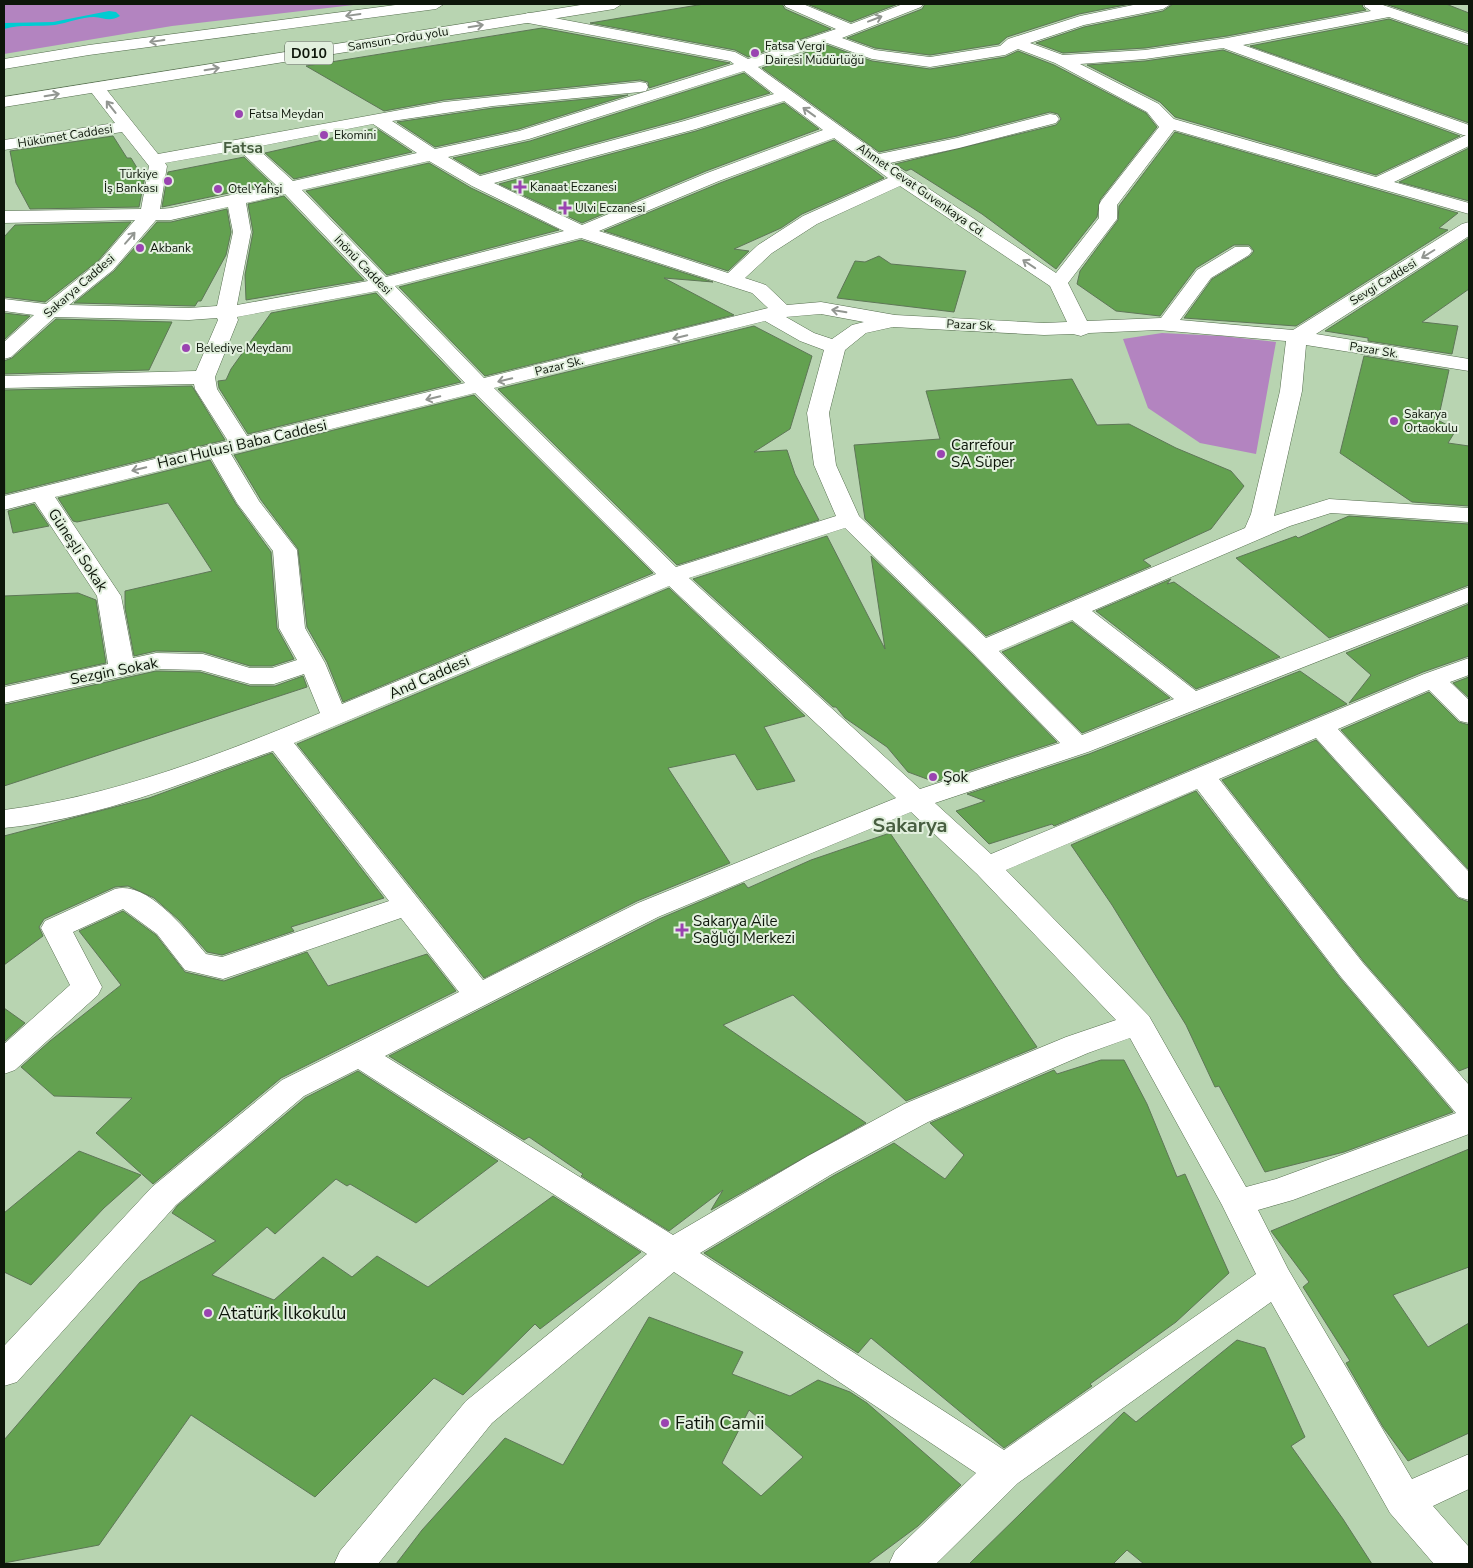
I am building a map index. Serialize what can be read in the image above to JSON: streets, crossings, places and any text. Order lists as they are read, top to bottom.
{
  "streets": {
    "main road": [
      "Samsun-Ordu yolu",
      "D010",
      "Hükümet Caddesi",
      "Ahmet Cevat Guvenkaya Cd.",
      "İnönü Caddesi",
      "Sevgi Caddesi",
      "Sakarya Caddesi",
      "Pazar Sk.",
      "Hacı Hulusi Baba Caddesi",
      "Güneşli Sokak",
      "Sezgin Sokak",
      "And Caddesi"
    ]
  },
  "crossings": [
    ["Samsun-Ordu yolu", "Ahmet Cevat Guvenkaya Cd."],
    ["İnönü Caddesi", "Pazar Sk."],
    ["İnönü Caddesi", "Hacı Hulusi Baba Caddesi"],
    ["İnönü Caddesi", "And Caddesi"],
    ["Sevgi Caddesi", "Pazar Sk."],
    ["Pazar Sk.", "Hacı Hulusi Baba Caddesi"],
    ["Hacı Hulusi Baba Caddesi", "Güneşli Sokak"],
    ["Güneşli Sokak", "Sezgin Sokak"]
  ],
  "one_way": ["Sakarya Caddesi"],
  "districts": ["Fatsa", "Sakarya"],
  "places": {
    "other": [
      "Fatsa Vergi Dairesi Müdürlüğü",
      "Fatsa Meydan",
      "Ekomini",
      "Türkiye İş Bankası",
      "Otel Yahşi",
      "Akbank",
      "Belediye Meydanı",
      "Sakarya Ortaokulu",
      "Carrefour SA Süper",
      "Şok",
      "Atatürk İlkokulu",
      "Fatih Camii"
    ],
    "health": ["Kanaat Eczanesi", "Ulvi Eczanesi", "Sakarya Aile Sağlığı Merkezi"]
  }
}
